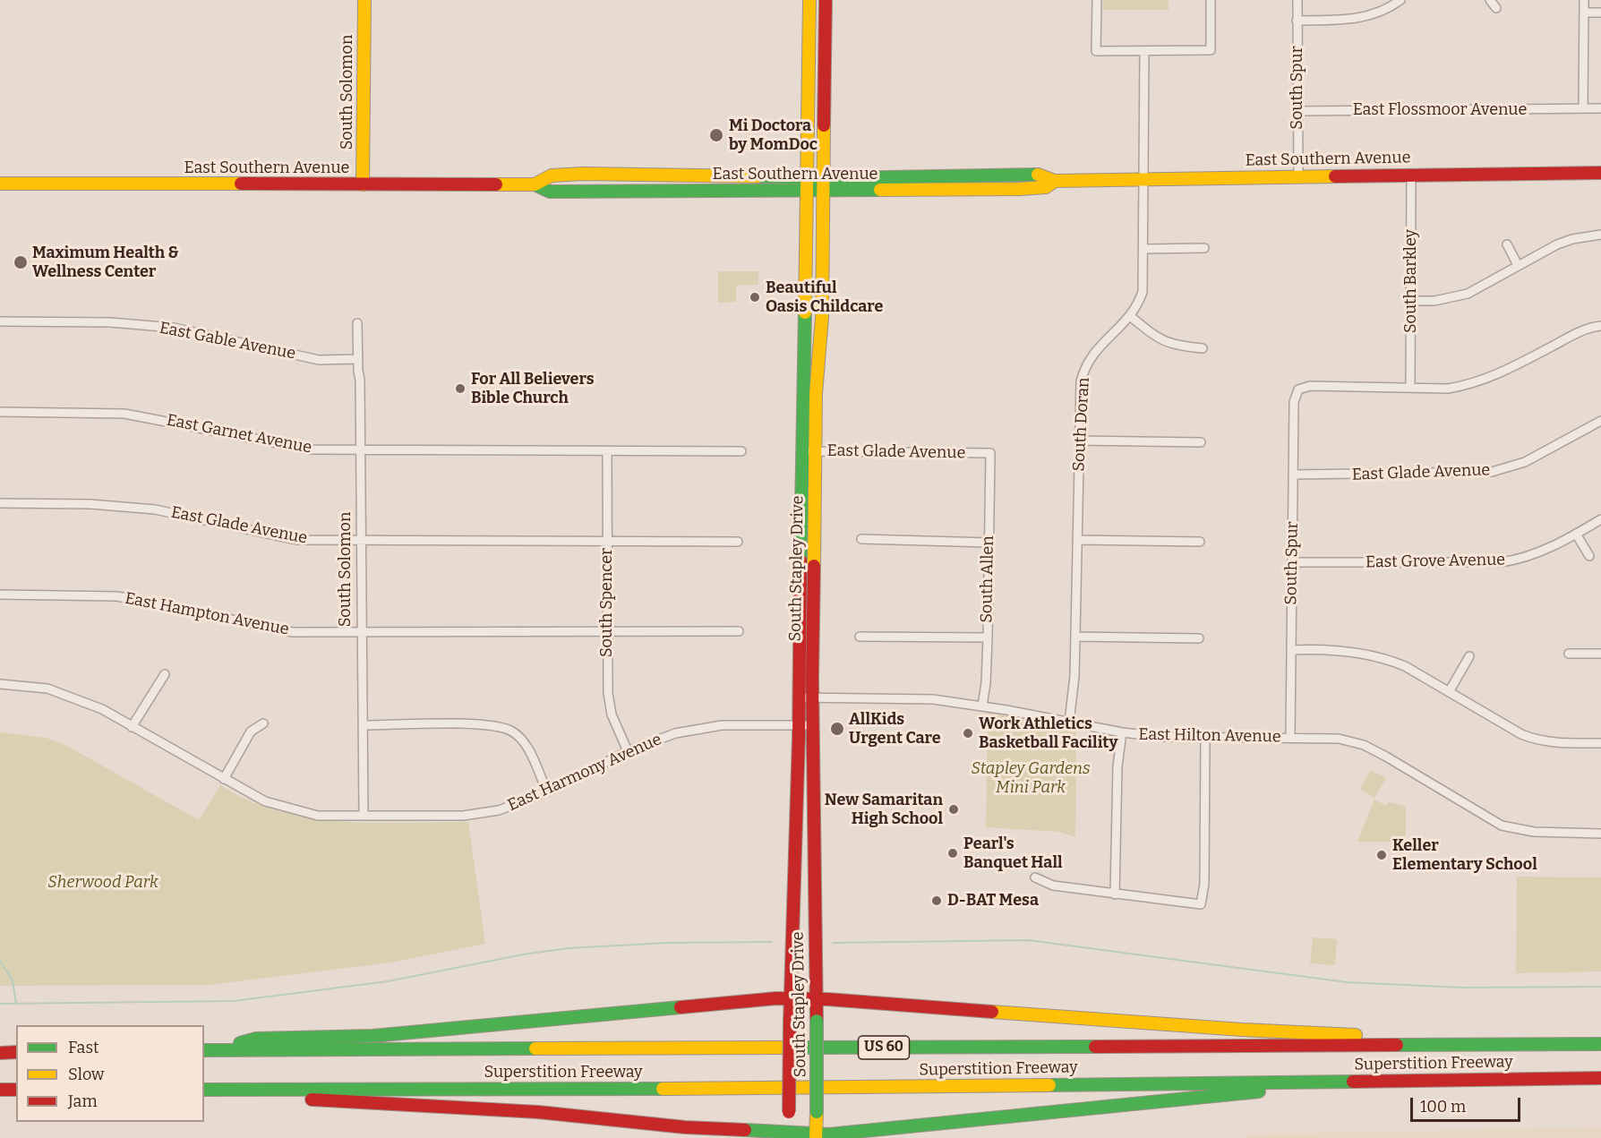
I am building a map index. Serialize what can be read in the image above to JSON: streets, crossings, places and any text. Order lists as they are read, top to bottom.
{
  "streets": {
    "main road": [
      "South Solomon",
      "East Southern Avenue",
      "South Stapley Drive",
      "US 60",
      "Superstition Freeway"
    ],
    "street": [
      "South Spur",
      "East Flossmoor Avenue",
      "South Barkley",
      "East Gable Avenue",
      "South Doran",
      "East Garnet Avenue",
      "East Glade Avenue",
      "East Grove Avenue",
      "South Allen",
      "South Spencer",
      "East Hampton Avenue",
      "East Hilton Avenue",
      "East Harmony Avenue"
    ]
  },
  "crossings": [
    ["South Spur", "East Flossmoor Avenue"],
    ["South Spur", "East Southern Avenue"],
    ["South Spur", "South Barkley"],
    ["South Spur", "East Glade Avenue"],
    ["South Spur", "East Grove Avenue"],
    ["South Spur", "East Hilton Avenue"],
    ["South Solomon", "East Southern Avenue"],
    ["South Solomon", "East Gable Avenue"],
    ["South Solomon", "East Garnet Avenue"],
    ["South Solomon", "East Glade Avenue"],
    ["South Solomon", "East Hampton Avenue"],
    ["South Solomon", "East Harmony Avenue"],
    ["East Southern Avenue", "South Barkley"],
    ["East Southern Avenue", "South Doran"],
    ["East Southern Avenue", "South Stapley Drive"],
    ["South Doran", "East Hilton Avenue"],
    ["East Garnet Avenue", "South Spencer"],
    ["East Glade Avenue", "South Stapley Drive"],
    ["East Glade Avenue", "South Allen"],
    ["East Glade Avenue", "South Spencer"],
    ["South Stapley Drive", "East Hilton Avenue"],
    ["South Stapley Drive", "East Harmony Avenue"],
    ["South Allen", "East Hilton Avenue"],
    ["South Spencer", "East Hampton Avenue"],
    ["South Spencer", "East Harmony Avenue"]
  ],
  "parks": ["Stapley Gardens Mini Park", "Sherwood Park"],
  "places": [
    "Mi Doctora by MomDoc",
    "Maximum Health & Wellness Center",
    "Beautiful Oasis Childcare",
    "For All Believers Bible Church",
    "AllKids Urgent Care",
    "Work Athletics Basketball Facility",
    "New Samaritan High School",
    "Pearl's Banquet Hall",
    "Keller Elementary School",
    "D-BAT Mesa"
  ],
  "legend": ["Fast", "Slow", "Jam"],
  "scale_bar": "100 m"
}
